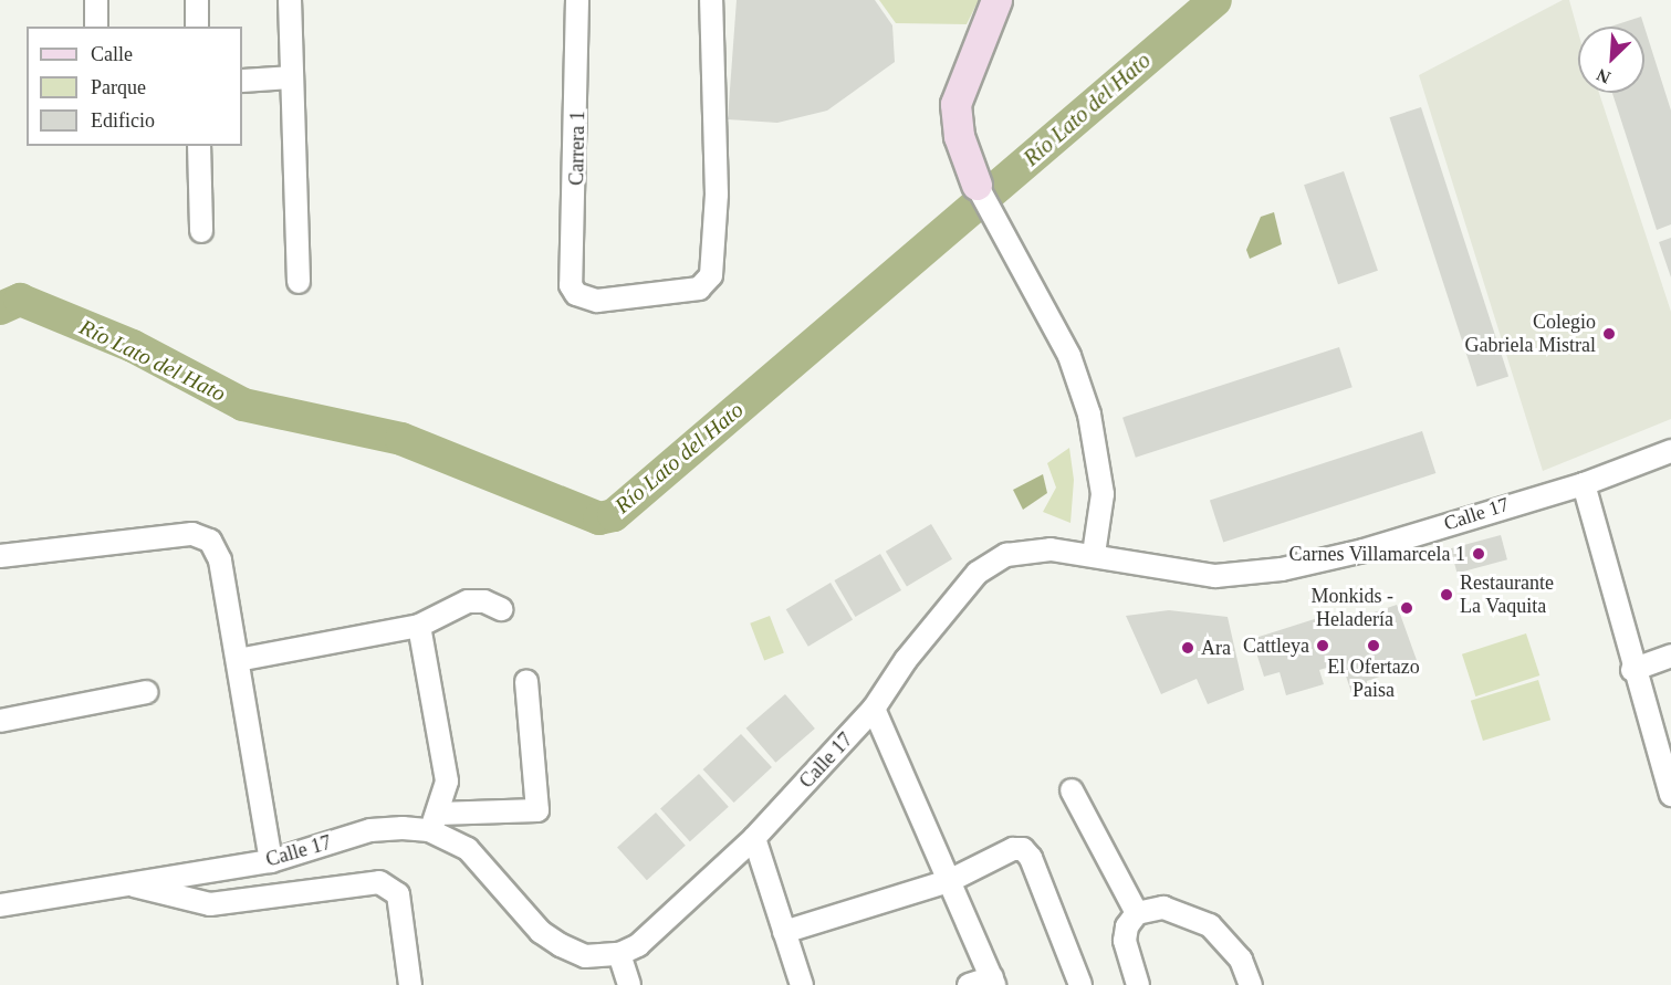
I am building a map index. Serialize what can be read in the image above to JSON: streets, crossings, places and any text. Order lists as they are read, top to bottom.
{
  "streets": {
    "street": ["Carrera 1", "Calle 17"]
  },
  "water": ["Río Lato del Hato"],
  "places": [
    "Colegio Gabriela Mistral",
    "Carnes Villamarcela 1",
    "Restaurante La Vaquita",
    "Monkids - Heladería",
    "Cattleya",
    "El Ofertazo Paisa",
    "Ara"
  ],
  "legend": ["Calle", "Parque", "Edificio"],
  "north": "bottom left"
}
